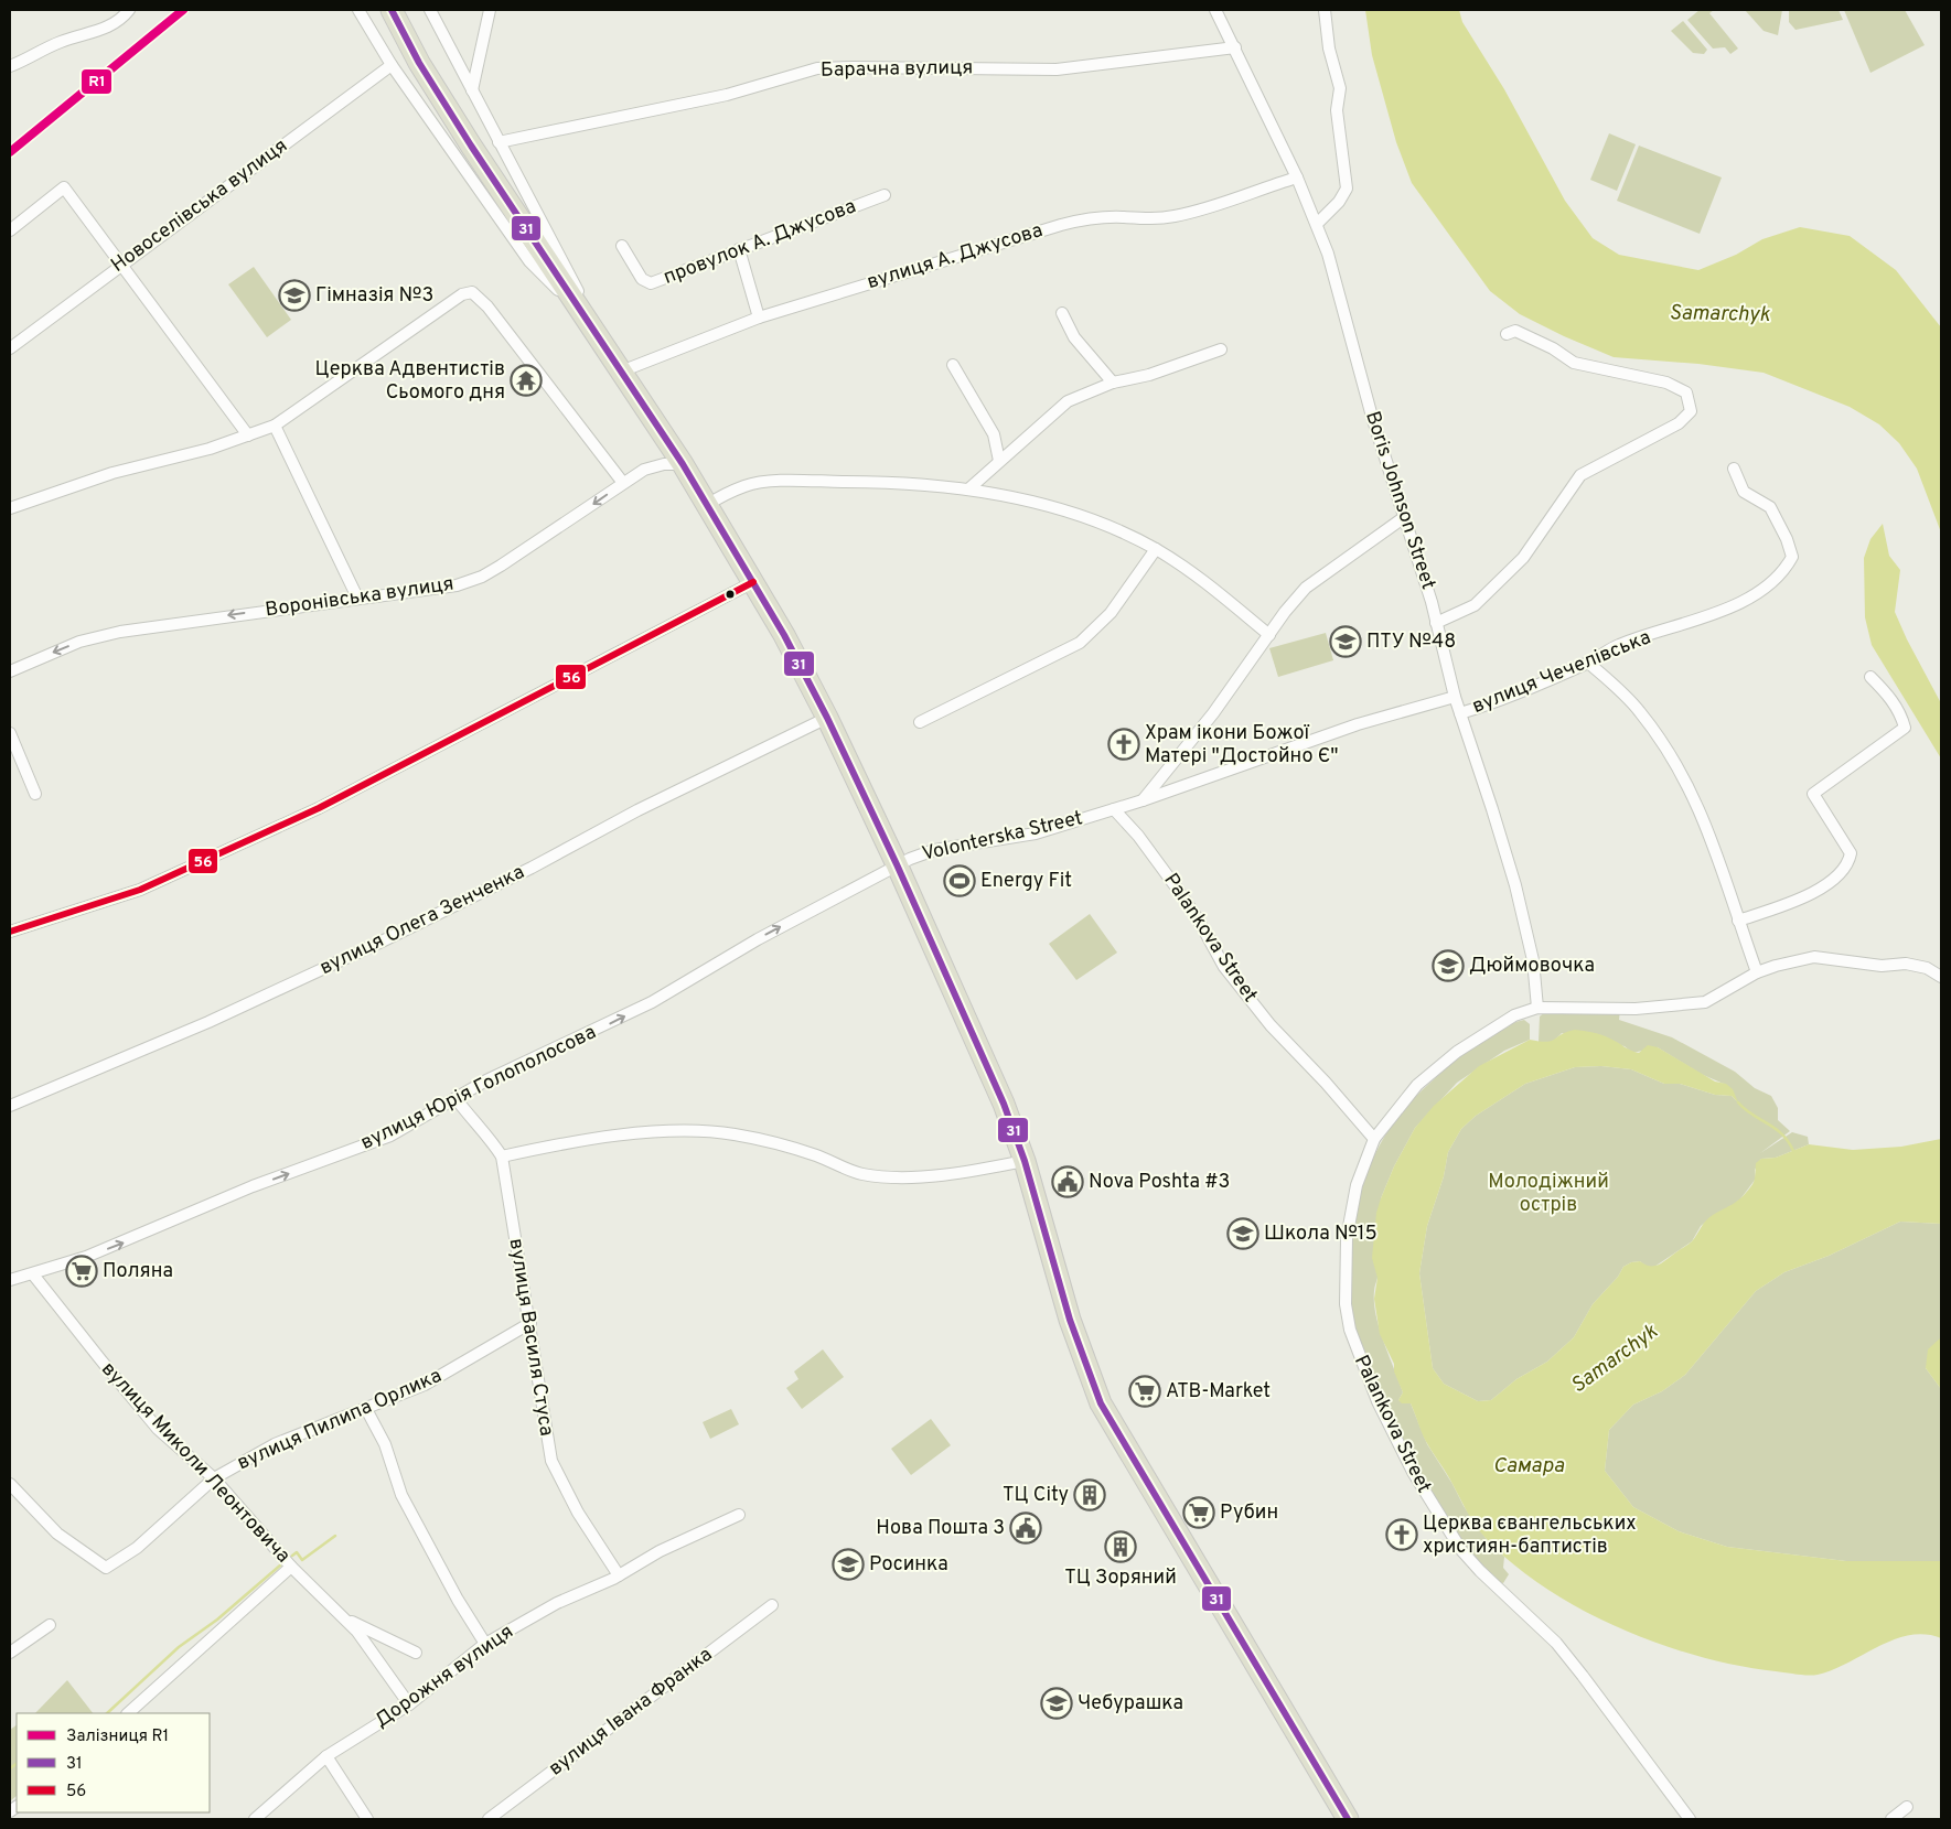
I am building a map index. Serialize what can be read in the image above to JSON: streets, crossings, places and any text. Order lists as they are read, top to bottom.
{
  "streets": {
    "street": [
      "Барачна вулиця",
      "Новоселівська вулиця",
      "провулок А. Джусова",
      "вулиця А. Джусова",
      "Boris Johnson Street",
      "Воронівська вулиця",
      "вулиця Чечелівська",
      "Volonterska Street",
      "вулиця Олега Зенченка",
      "Palankova Street",
      "вулиця Юрія Голополосова",
      "вулиця Василя Стуса",
      "вулиця Пилипа Орлика",
      "вулиця Миколи Леонтовича",
      "Дорожня вулиця",
      "вулиця Івана Франка"
    ]
  },
  "crossings": [
    ["Барачна вулиця", "Boris Johnson Street"],
    ["вулиця А. Джусова", "Boris Johnson Street"],
    ["Boris Johnson Street", "вулиця Чечелівська"],
    ["Boris Johnson Street", "Volonterska Street"],
    ["Boris Johnson Street", "Palankova Street"],
    ["Volonterska Street", "Palankova Street"],
    ["Volonterska Street", "вулиця Юрія Голополосова"],
    ["вулиця Юрія Голополосова", "вулиця Василя Стуса"],
    ["вулиця Юрія Голополосова", "вулиця Миколи Леонтовича"],
    ["вулиця Василя Стуса", "вулиця Пилипа Орлика"],
    ["вулиця Василя Стуса", "Дорожня вулиця"],
    ["вулиця Пилипа Орлика", "вулиця Миколи Леонтовича"],
    ["вулиця Миколи Леонтовича", "Дорожня вулиця"]
  ],
  "one_way": ["Воронівська вулиця", "вулиця Юрія Голополосова"],
  "water": ["Samarchyk", "Самара"],
  "parks": ["Молодіжний острів"],
  "places": {
    "school or university": [
      "Гімназія №3",
      "ПТУ №48",
      "Дюймовочка",
      "Школа №15",
      "Росинка",
      "Чебурашка"
    ],
    "temple": ["Церква Адвентистів Сьомого дня"],
    "church": ["Храм ікони Божої Матері \"Достойно Є\"", "Церква євангельських християн-баптистів"],
    "sports": ["Energy Fit"],
    "public building": ["Nova Poshta #3", "Нова Пошта 3"],
    "supermarket": ["Поляна", "ATB-Market", "Рубин"],
    "building": ["ТЦ City", "ТЦ Зоряний"]
  },
  "lines": ["rail line R1", "transit line 31", "transit line 56"],
  "legend": ["Залізниця R1", "31", "56"]
}
